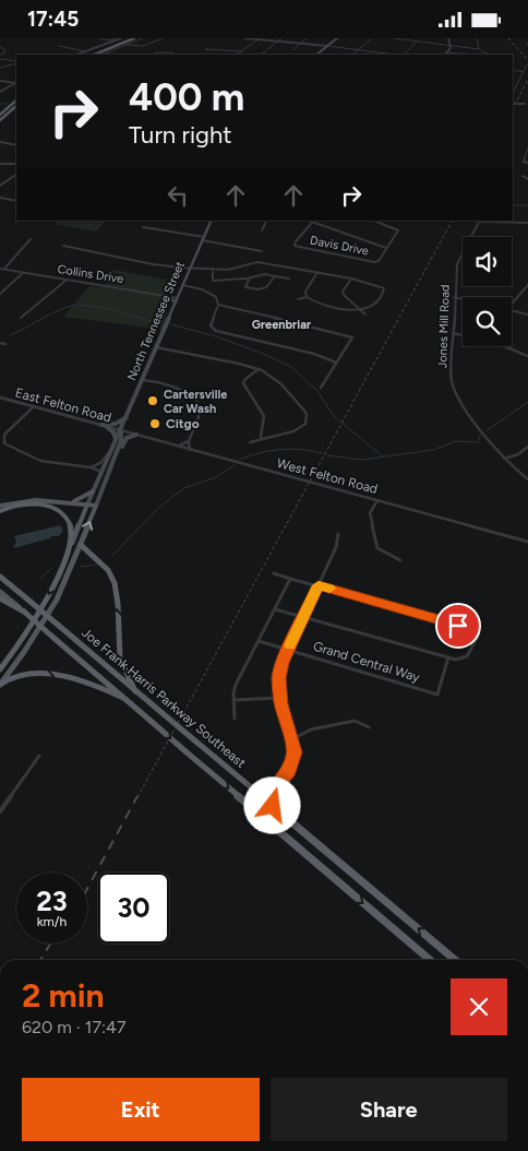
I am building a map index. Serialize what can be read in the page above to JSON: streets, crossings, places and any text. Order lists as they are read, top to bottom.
{
  "streets": {
    "highway": ["Joe Frank Harris Parkway Southeast"],
    "main road": ["North Tennessee Street"],
    "street": [
      "Davis Drive",
      "Collins Drive",
      "Jones Mill Road",
      "East Felton Road",
      "West Felton Road",
      "Grand Central Way"
    ]
  },
  "crossings": [
    ["North Tennessee Street", "East Felton Road"],
    ["North Tennessee Street", "West Felton Road"],
    ["East Felton Road", "West Felton Road"]
  ],
  "districts": ["Greenbriar"],
  "places": ["Cartersville Car Wash", "Citgo"],
  "page": {
    "status": "17:45",
    "turn": ["400 m", "Turn right"],
    "speed": "23 km/h",
    "limit": "30",
    "heading": ["2 min", "620 m · 17:47"],
    "buttons": ["Exit", "Share"]
  }
}
